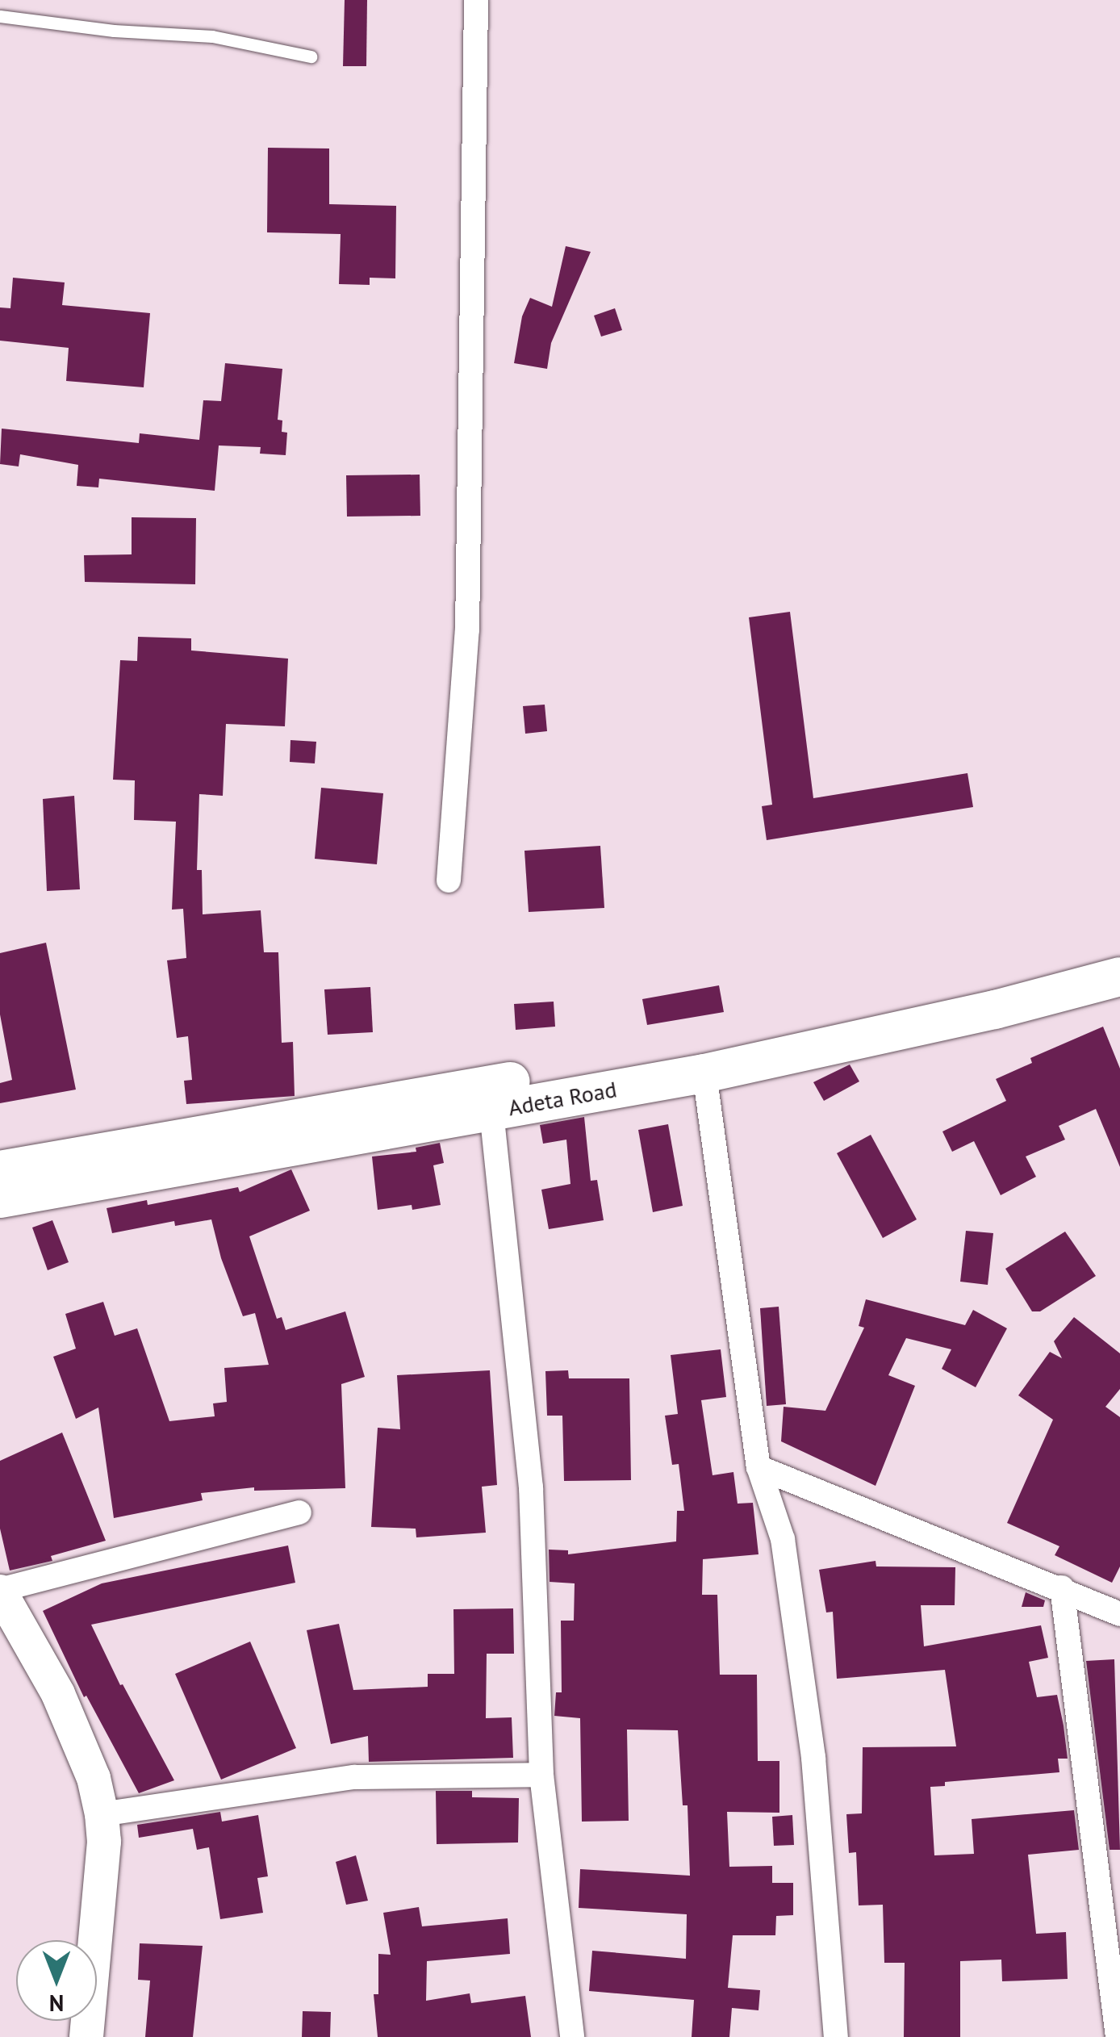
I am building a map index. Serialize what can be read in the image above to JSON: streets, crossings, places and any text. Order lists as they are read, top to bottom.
{
  "streets": {
    "main road": ["Adeta Road"]
  },
  "north": "bottom"
}
